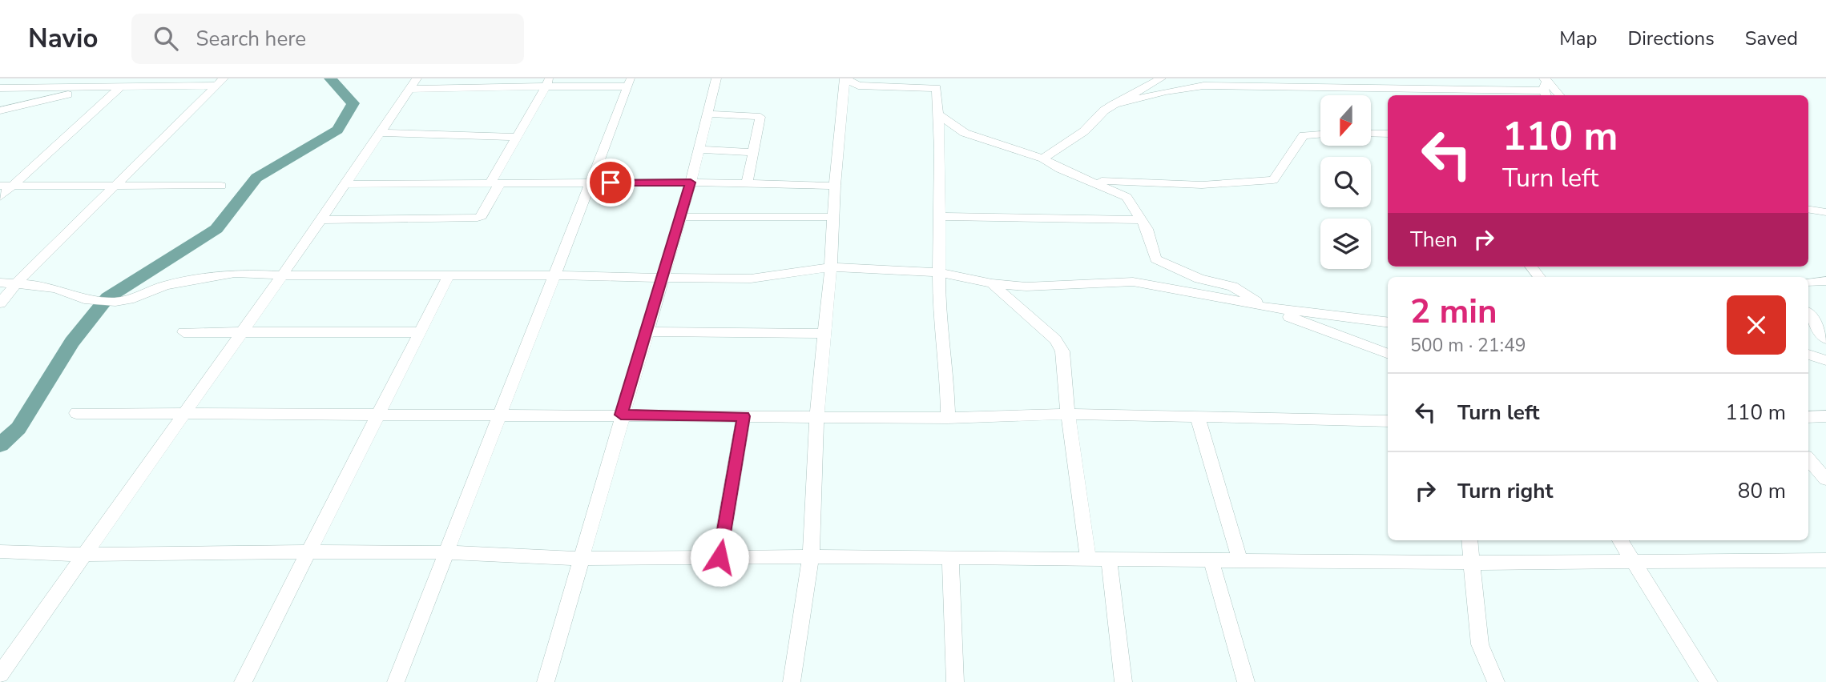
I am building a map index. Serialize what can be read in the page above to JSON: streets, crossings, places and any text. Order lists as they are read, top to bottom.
{
  "north": "bottom",
  "page": {
    "header": "Navio",
    "search": "Search here",
    "nav": ["Map", "Directions", "Saved"],
    "turn": ["110 m", "Turn left"],
    "then": "Then",
    "heading": ["2 min", "500 m · 21:49"],
    "list": [
      {
        "name": "Turn left",
        "value": "110 m"
      },
      {
        "name": "Turn right",
        "value": "80 m"
      }
    ]
  }
}
